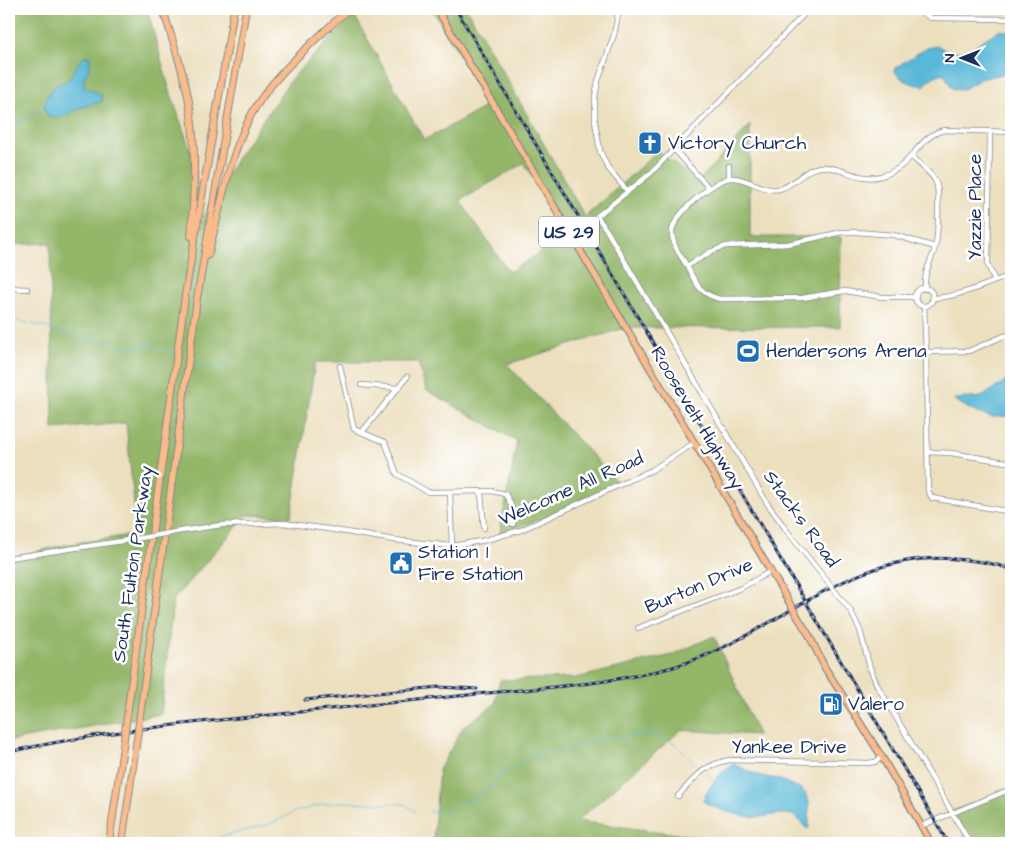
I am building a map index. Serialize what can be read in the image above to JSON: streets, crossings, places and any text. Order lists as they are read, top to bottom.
{
  "streets": {
    "highway": ["South Fulton Parkway"],
    "main road": ["US 29", "Roosevelt Highway"],
    "street": [
      "Yazzie Place",
      "Welcome All Road",
      "Stacks Road",
      "Burton Drive",
      "Yankee Drive"
    ]
  },
  "crossings": [
    ["Roosevelt Highway", "Welcome All Road"],
    ["Roosevelt Highway", "Burton Drive"],
    ["Roosevelt Highway", "Yankee Drive"]
  ],
  "places": {
    "church": ["Victory Church"],
    "sports": ["Hendersons Arena"],
    "public building": ["Station 1 Fire Station"],
    "fuel station": ["Valero"]
  },
  "north": "left"
}
